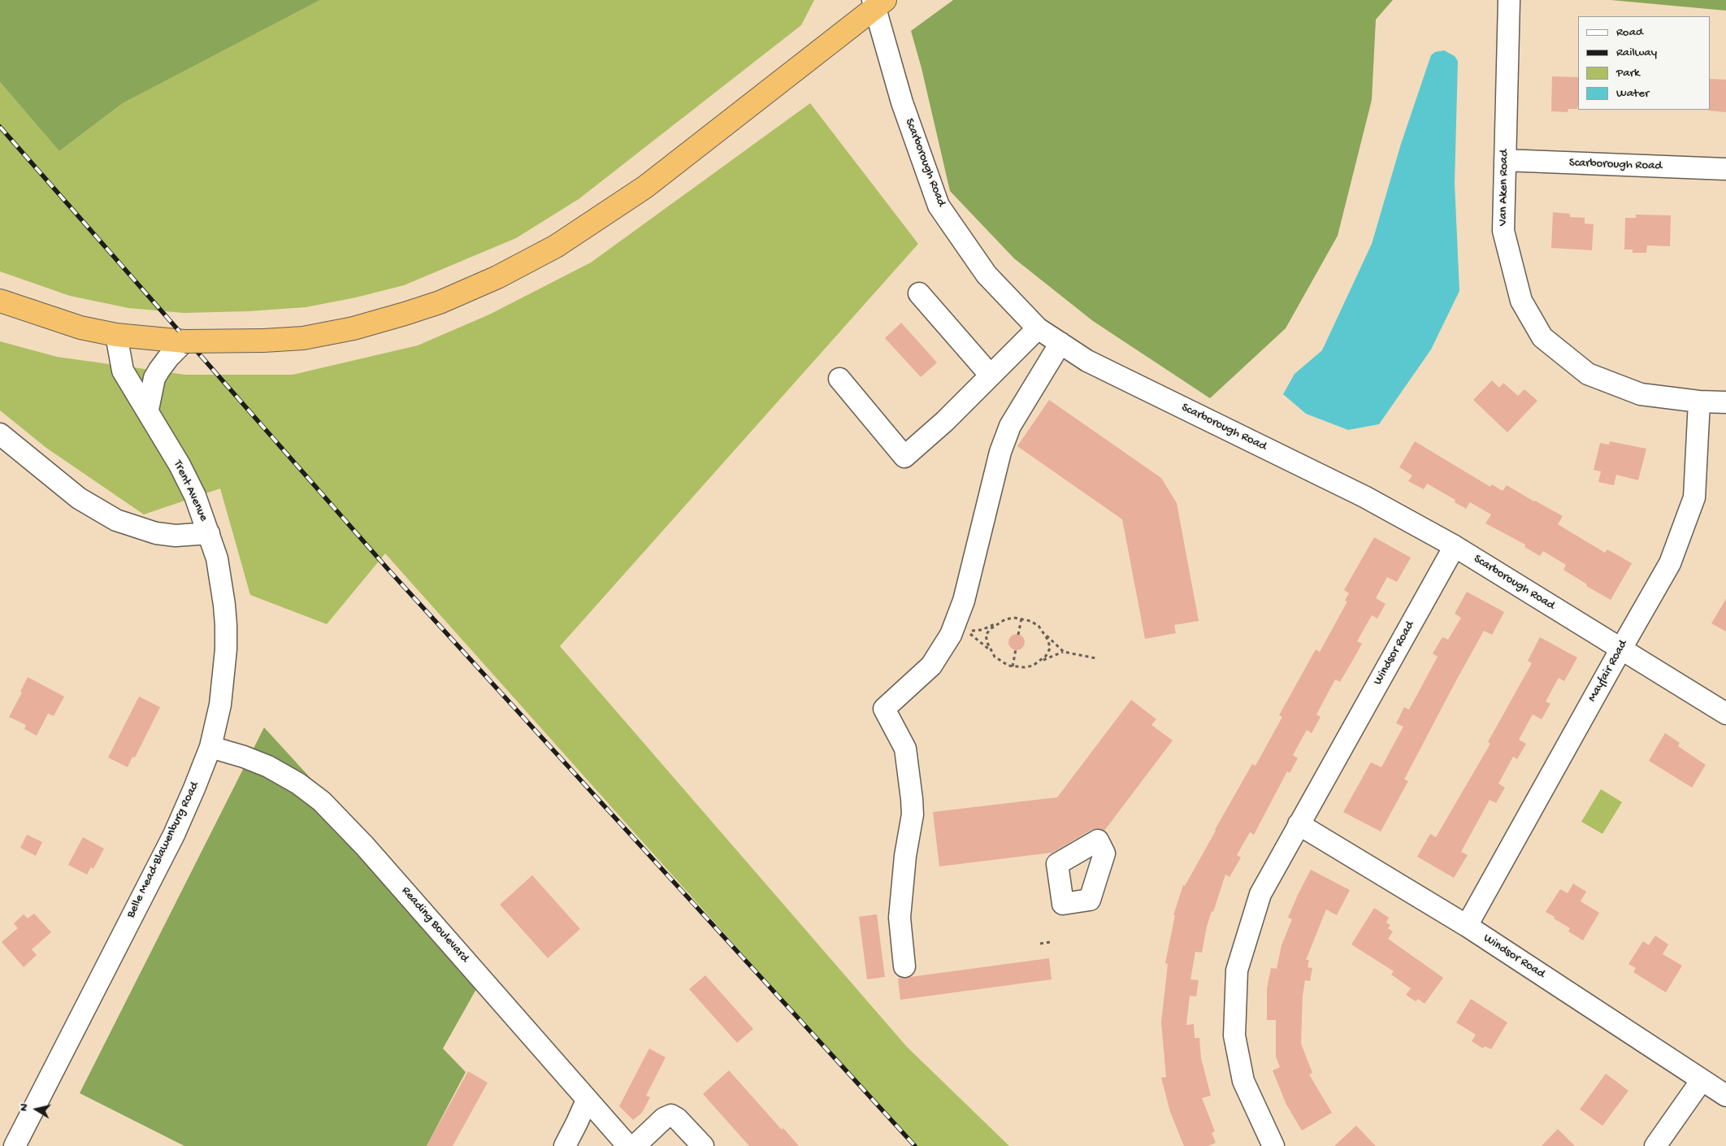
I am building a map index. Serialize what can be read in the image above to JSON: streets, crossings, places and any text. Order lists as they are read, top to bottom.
{
  "streets": {
    "street": [
      "Scarborough Road",
      "Van Aken Road",
      "Trent Avenue",
      "Windsor Road",
      "Mayfair Road",
      "Belle Mead-Blawenburg Road",
      "Reading Boulevard"
    ]
  },
  "crossings": [
    ["Scarborough Road", "Van Aken Road"],
    ["Scarborough Road", "Windsor Road"],
    ["Scarborough Road", "Mayfair Road"],
    ["Van Aken Road", "Mayfair Road"],
    ["Trent Avenue", "Belle Mead-Blawenburg Road"],
    ["Windsor Road", "Mayfair Road"],
    ["Belle Mead-Blawenburg Road", "Reading Boulevard"]
  ],
  "legend": [
    "Road",
    "Railway",
    "Park",
    "Water"
  ],
  "north": "left"
}
